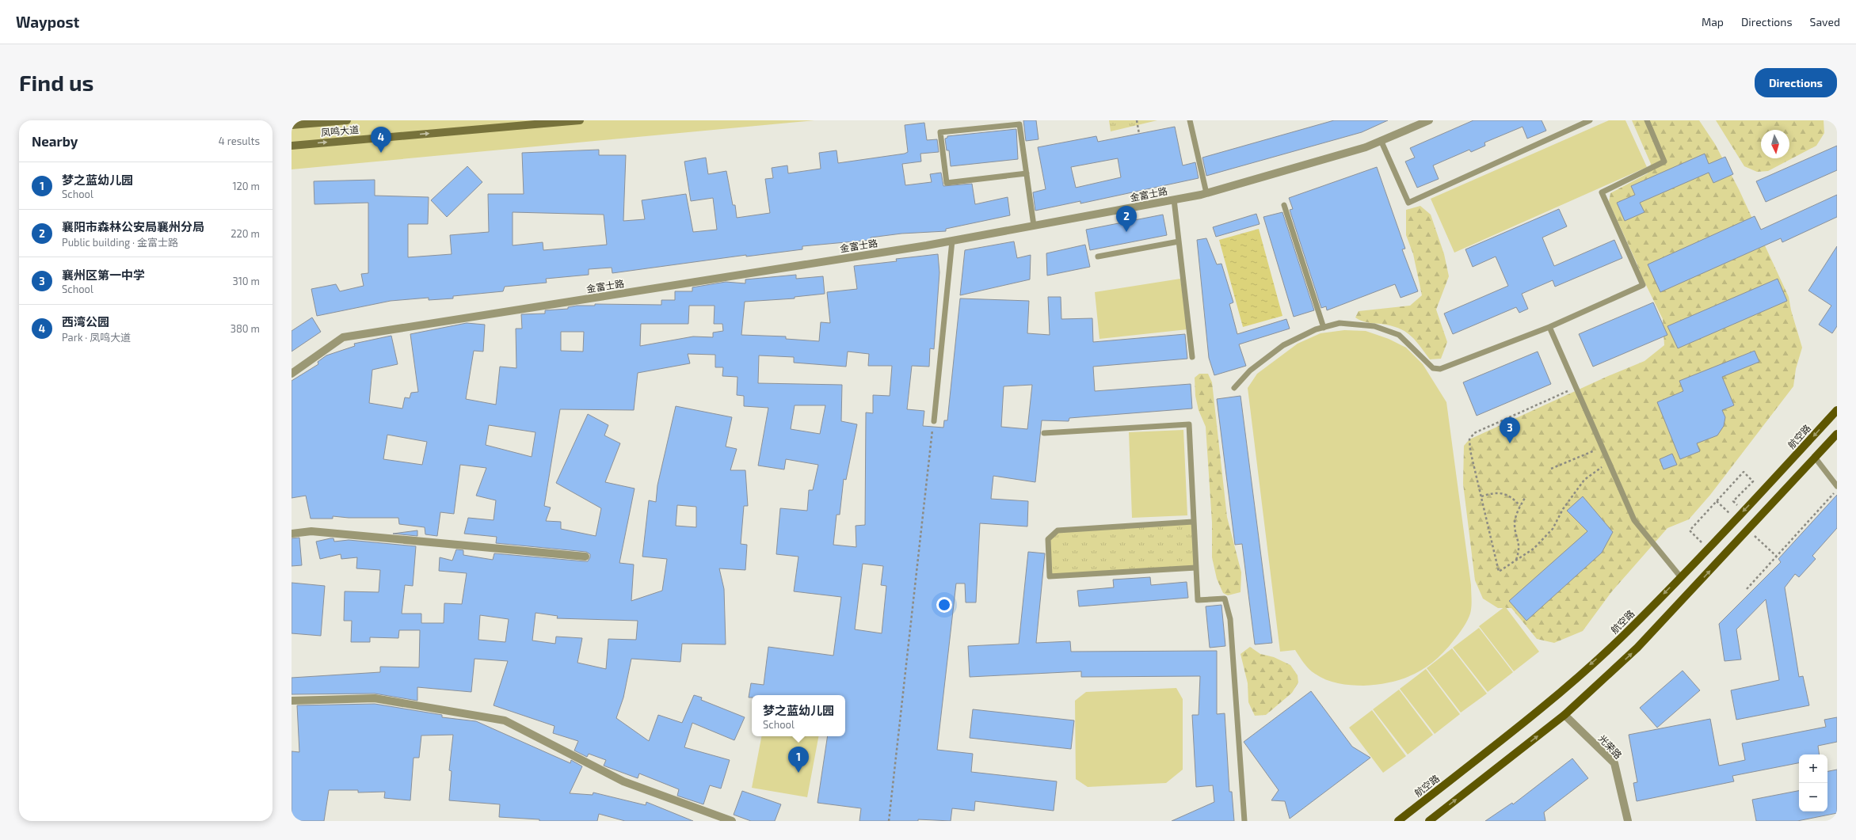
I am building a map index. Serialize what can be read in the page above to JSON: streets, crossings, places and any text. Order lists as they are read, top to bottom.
{
  "streets": {
    "main road": ["凤鸣大道", "航空路"],
    "street": ["金富士路", "光荣路"]
  },
  "one_way": ["凤鸣大道"],
  "north": "bottom",
  "page": {
    "header": "Waypost",
    "nav": ["Map", "Directions", "Saved"],
    "buttons": "Directions",
    "title": "Find us",
    "heading": ["Nearby", "4 results"],
    "pins": [
      "4",
      "2",
      "3",
      "1"
    ],
    "list": [
      {
        "mark": "1",
        "name": "梦之蓝幼儿园",
        "note": "School",
        "value": "120 m"
      },
      {
        "mark": "2",
        "name": "襄阳市森林公安局襄州分局",
        "note": "Public building · 金富士路",
        "value": "220 m"
      },
      {
        "mark": "3",
        "name": "襄州区第一中学",
        "note": "School",
        "value": "310 m"
      },
      {
        "mark": "4",
        "name": "西湾公园",
        "note": "Park · 凤鸣大道",
        "value": "380 m"
      }
    ],
    "popup": ["梦之蓝幼儿园", "School"],
    "map_buttons": ["+", "−"]
  }
}
